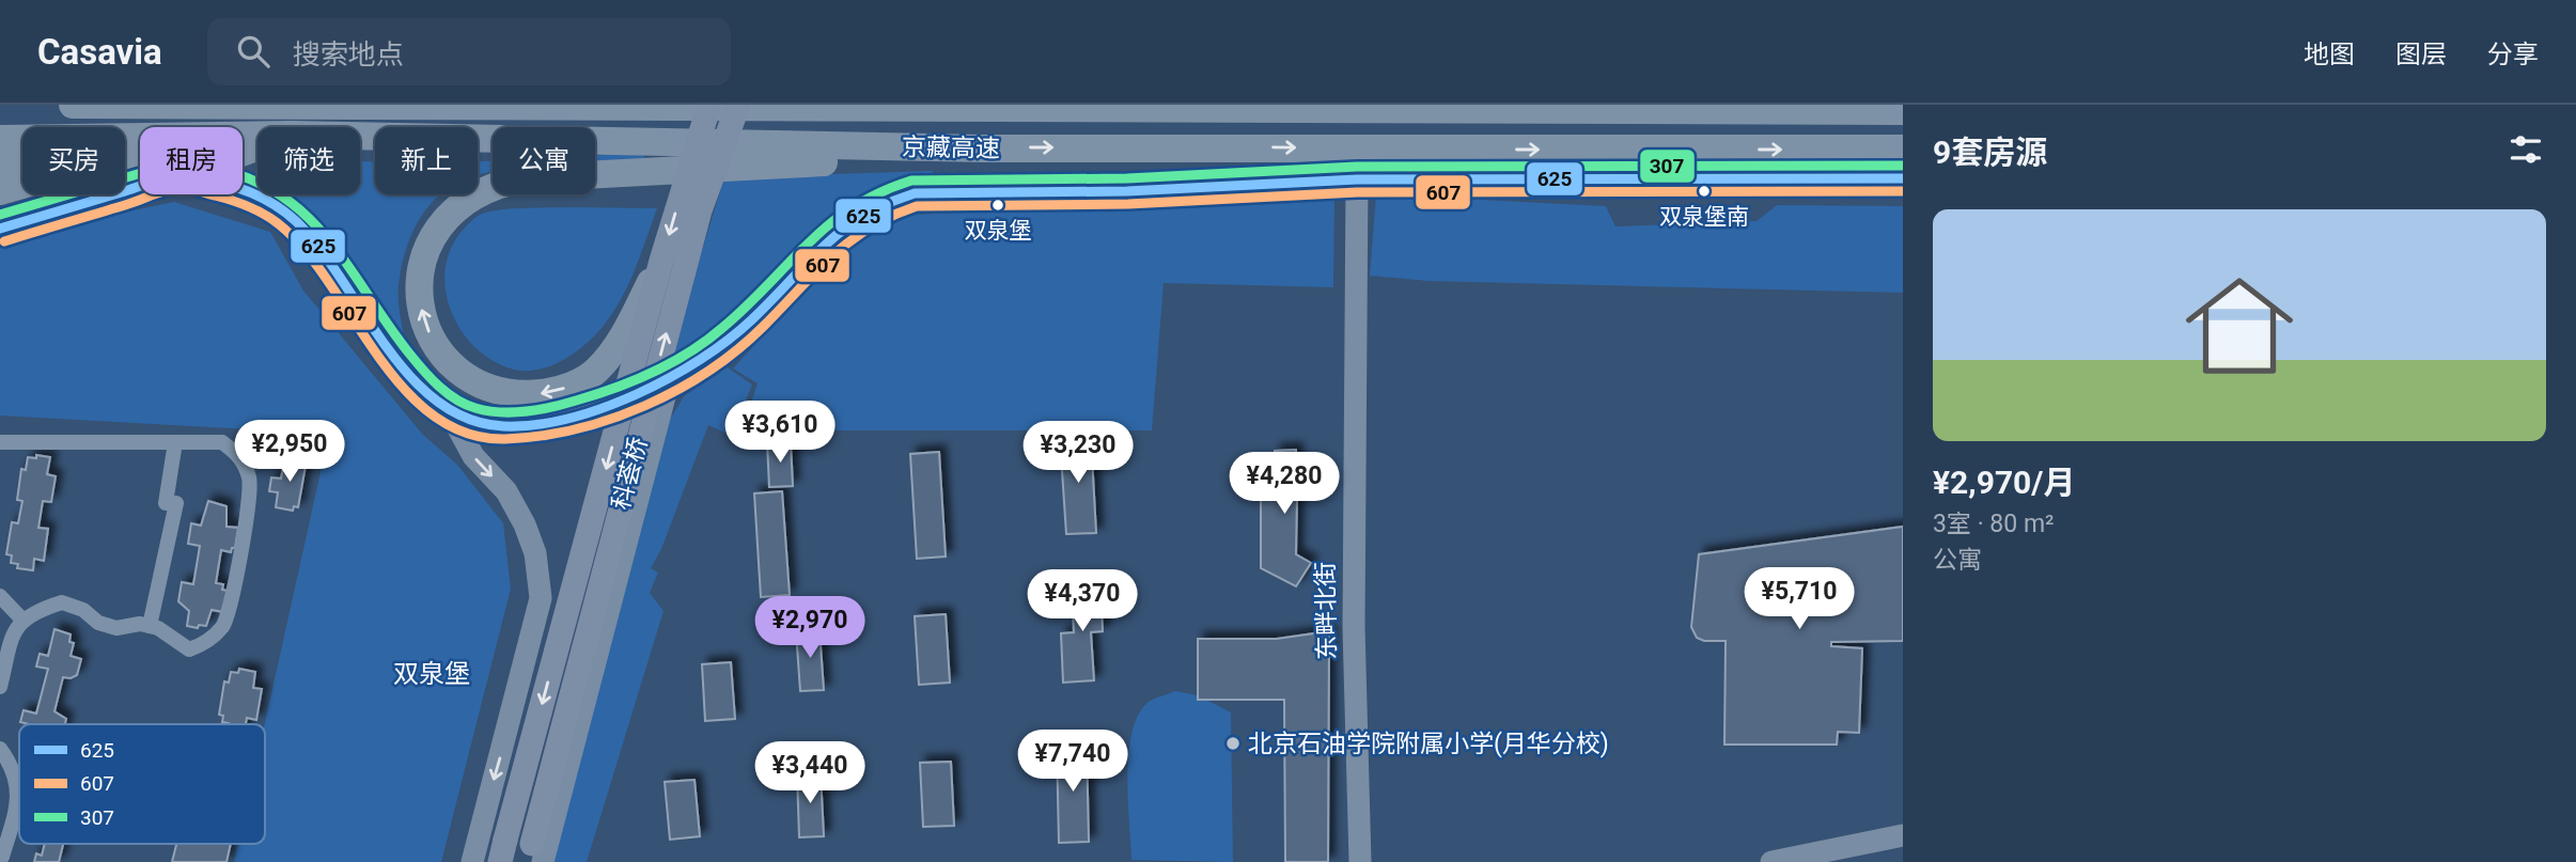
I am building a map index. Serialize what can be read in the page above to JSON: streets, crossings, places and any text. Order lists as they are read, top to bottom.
{
  "streets": {
    "highway": ["京藏高速"],
    "main road": ["科荟桥"],
    "street": ["东畔北街"]
  },
  "districts": ["双泉堡"],
  "places": ["双泉堡南", "双泉堡", "北京石油学院附属小学(月华分校)"],
  "lines": ["transit line 307", "transit line 625", "transit line 607"],
  "legend": ["625", "607", "307"],
  "page": {
    "header": "Casavia",
    "search": "搜索地点",
    "nav": ["地图", "图层", "分享"],
    "heading": "9套房源",
    "chip": [
      "买房",
      "租房",
      "筛选",
      "新上",
      "公寓"
    ],
    "list": [
      {
        "name": "¥2,970/月",
        "note": "3室 · 80 m² · 公寓"
      }
    ],
    "price": [
      "¥3,610",
      "¥2,950",
      "¥3,230",
      "¥4,280",
      "¥5,710",
      "¥4,370",
      "¥2,970",
      "¥7,740",
      "¥3,440"
    ]
  }
}
